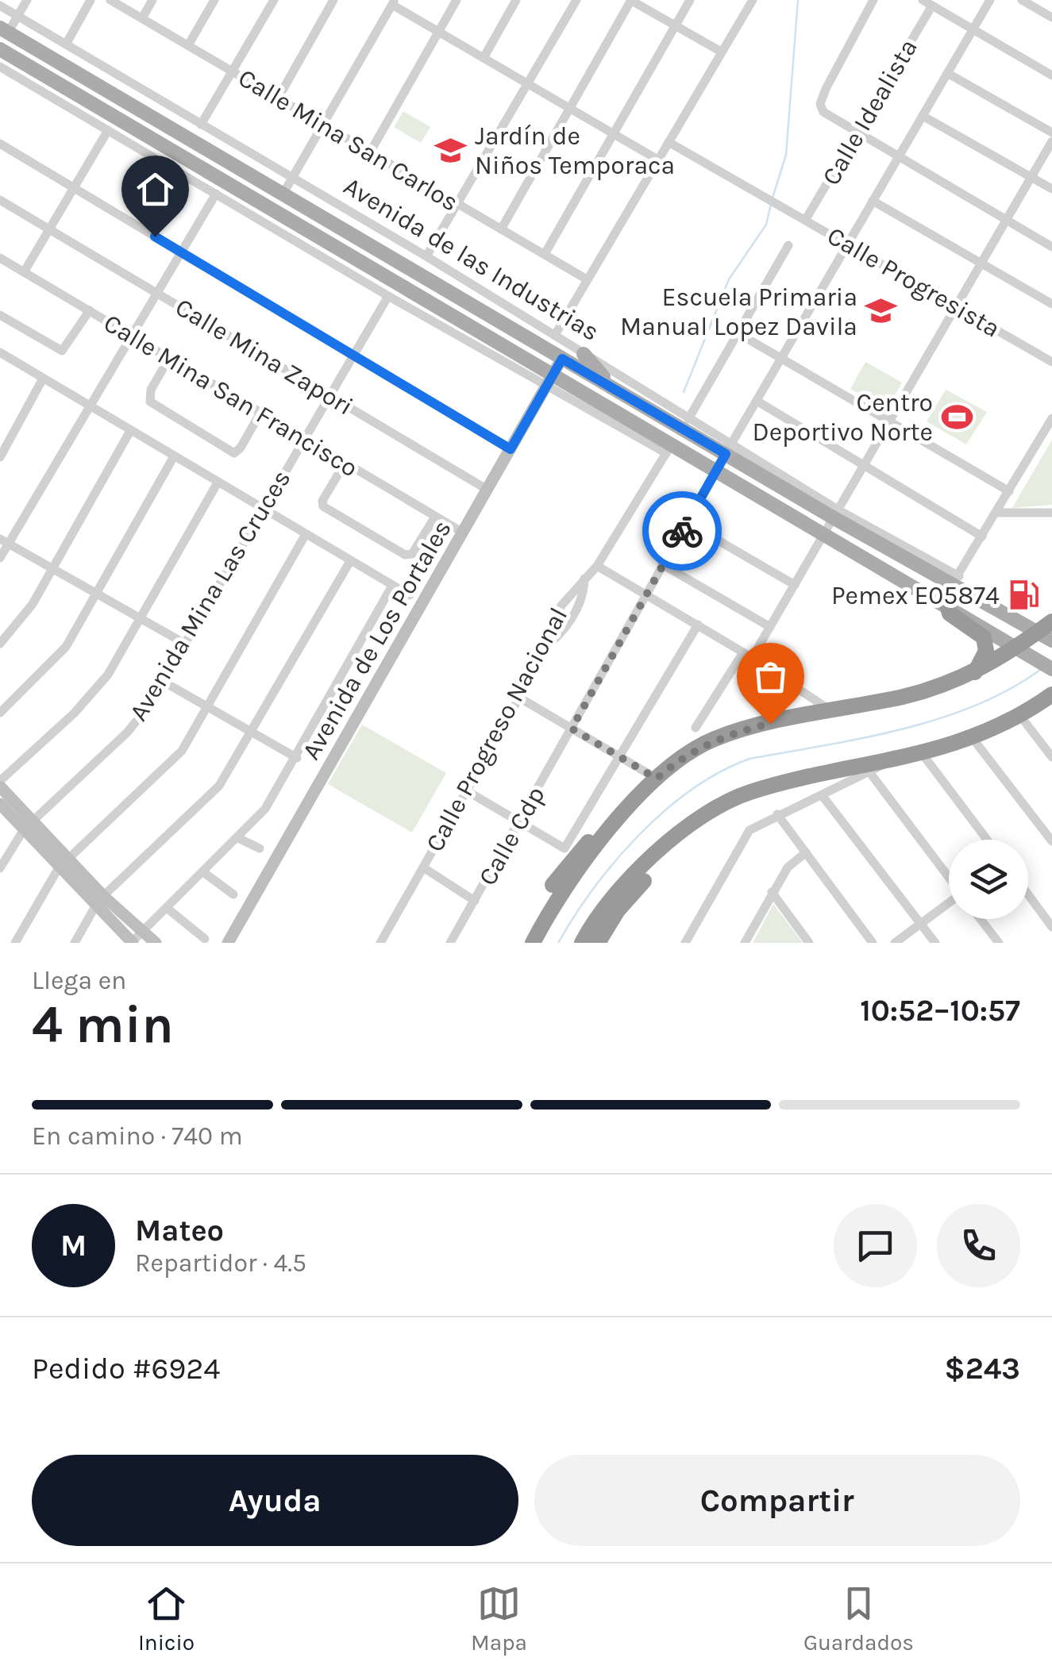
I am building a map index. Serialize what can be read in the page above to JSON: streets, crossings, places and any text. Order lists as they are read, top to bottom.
{
  "streets": {
    "main road": ["Avenida de las Industrias"],
    "street": [
      "Calle Idealista",
      "Calle Mina San Carlos",
      "Calle Progresista",
      "Calle Mina Zapori",
      "Calle Mina San Francisco",
      "Avenida Mina Las Cruces",
      "Avenida de Los Portales",
      "Calle Progreso Nacional",
      "Calle Cdp"
    ]
  },
  "crossings": [
    ["Calle Idealista", "Calle Progresista"],
    ["Avenida de las Industrias", "Avenida de Los Portales"],
    ["Avenida de las Industrias", "Calle Cdp"],
    ["Calle Mina Zapori", "Avenida Mina Las Cruces"],
    ["Calle Mina Zapori", "Avenida de Los Portales"],
    ["Calle Mina San Francisco", "Avenida Mina Las Cruces"],
    ["Calle Mina San Francisco", "Avenida de Los Portales"]
  ],
  "places": {
    "school or university": ["Jardín de Niños Temporaca", "Escuela Primaria Manual Lopez Davila"],
    "sports": ["Centro Deportivo Norte"],
    "fuel station": ["Pemex E05874"]
  },
  "page": {
    "heading": ["4 min", "Llega en", "10:52–10:57"],
    "panel": [
      "Mateo",
      "Repartidor · 4.5",
      "Pedido #6924",
      "$243"
    ],
    "bar": "En camino · 740 m",
    "round": "M",
    "buttons": ["Ayuda", "Compartir"],
    "tabs": ["Inicio", "Mapa", "Guardados"]
  }
}
